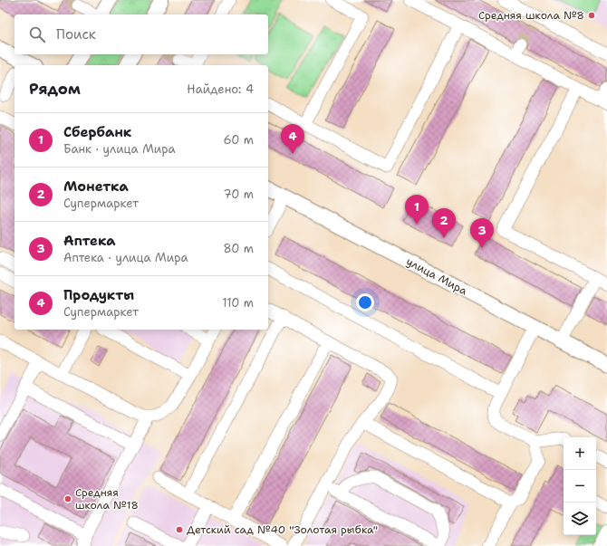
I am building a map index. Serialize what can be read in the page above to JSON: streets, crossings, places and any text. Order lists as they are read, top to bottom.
{
  "streets": {
    "main road": ["улица Мира"]
  },
  "places": ["Средняя школа №8", "Средняя школа №18", "Детский сад №40 \"Золотая рыбка\""],
  "page": {
    "search": "Поиск",
    "heading": ["Рядом", "Найдено: 4"],
    "list": [
      {
        "mark": "1",
        "name": "Сбербанк",
        "note": "Банк · улица Мира",
        "value": "60 m"
      },
      {
        "mark": "2",
        "name": "Монетка",
        "note": "Супермаркет",
        "value": "70 m"
      },
      {
        "mark": "3",
        "name": "Аптека",
        "note": "Аптека · улица Мира",
        "value": "80 m"
      },
      {
        "mark": "4",
        "name": "Продукты",
        "note": "Супермаркет",
        "value": "110 m"
      }
    ],
    "pins": [
      "4",
      "1",
      "2",
      "3"
    ],
    "map_buttons": ["+", "−"]
  }
}
